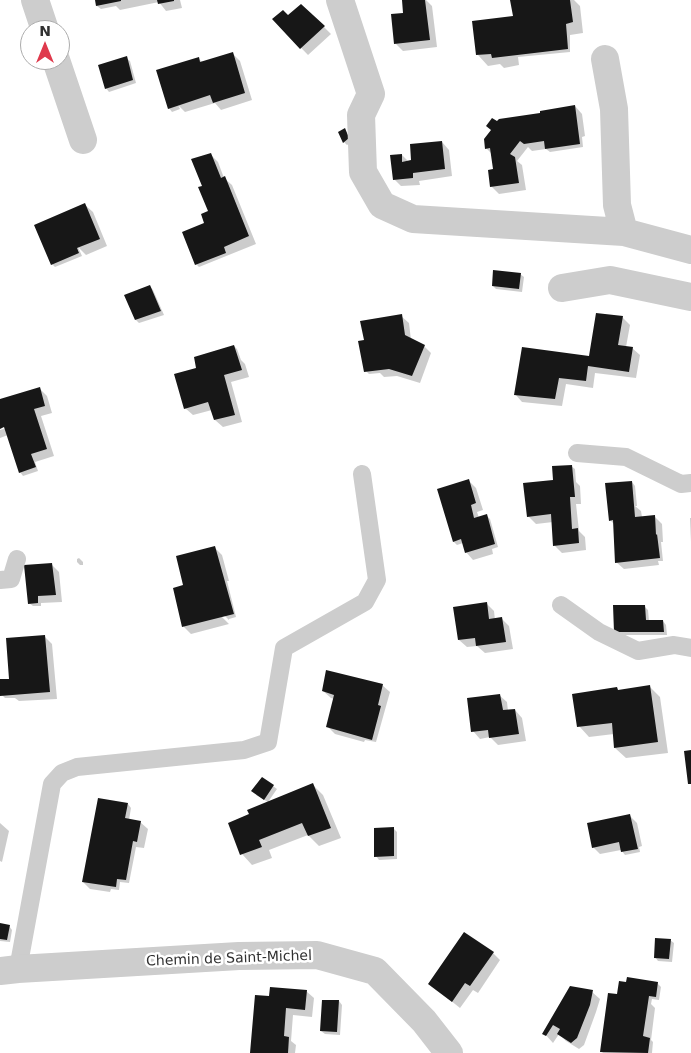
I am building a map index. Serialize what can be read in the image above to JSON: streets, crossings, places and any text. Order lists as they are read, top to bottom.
{
  "streets": {
    "street": ["Chemin de Saint-Michel"]
  },
  "north": "top"
}
